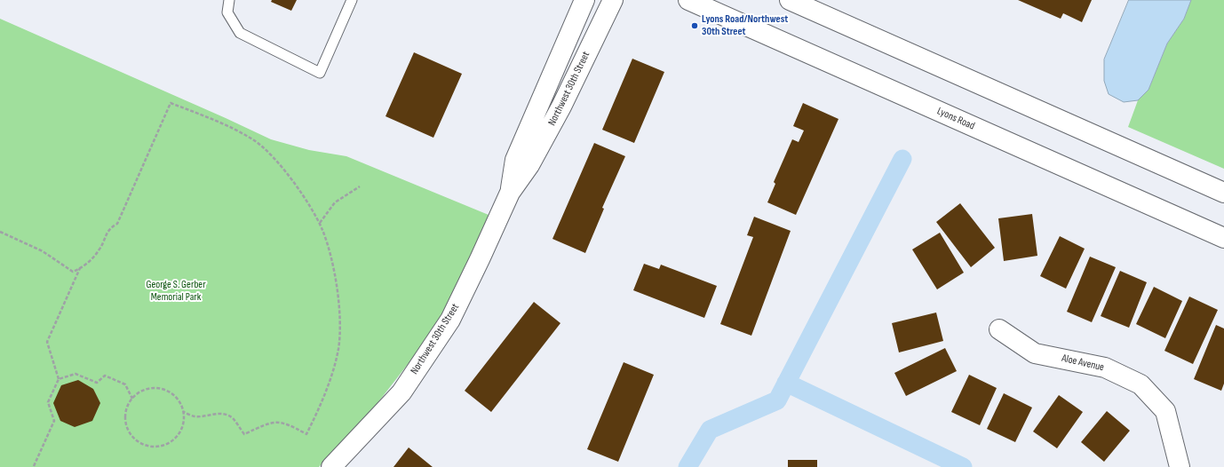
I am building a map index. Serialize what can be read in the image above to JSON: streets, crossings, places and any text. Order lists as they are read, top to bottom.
{
  "streets": {
    "main road": ["Northwest 30th Street", "Lyons Road", "Aloe Avenue"]
  },
  "parks": ["George S. Gerber Memorial Park"],
  "places": ["Lyons Road/Northwest 30th Street"]
}
